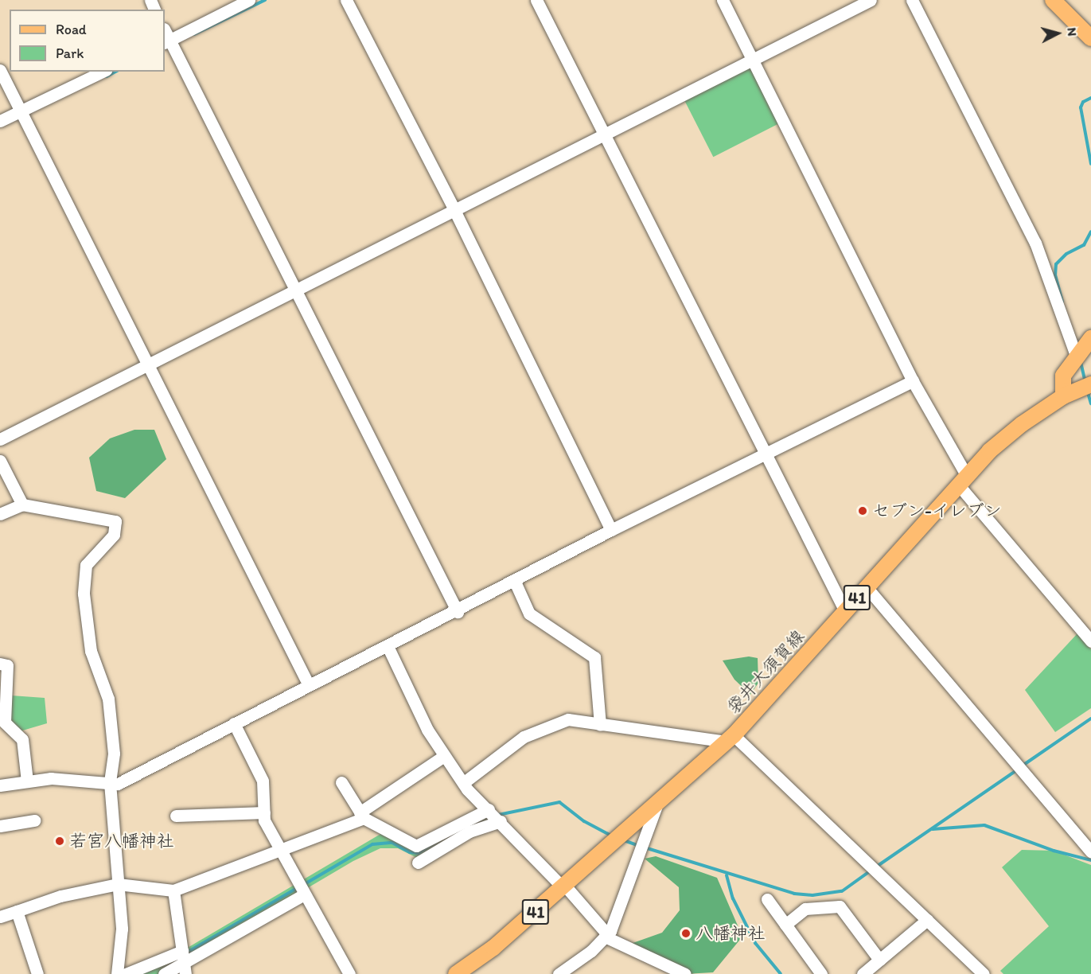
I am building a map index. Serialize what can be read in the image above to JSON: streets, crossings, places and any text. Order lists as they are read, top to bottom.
{
  "streets": {
    "main road": ["41", "袋井大須賀線"]
  },
  "places": ["セブン-イレブン", "若宮八幡神社", "八幡神社"],
  "legend": ["Road", "Park"],
  "north": "right"
}
